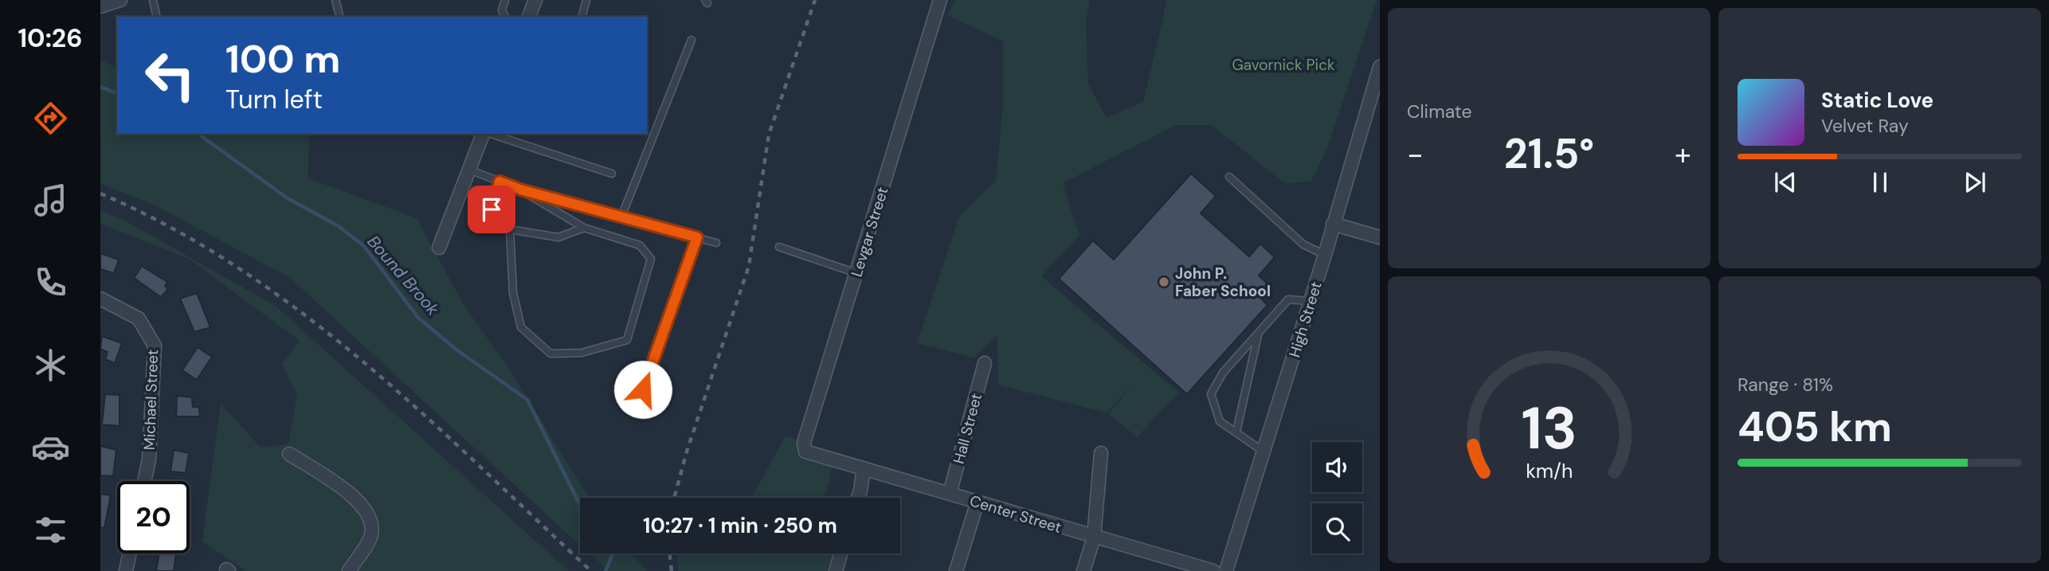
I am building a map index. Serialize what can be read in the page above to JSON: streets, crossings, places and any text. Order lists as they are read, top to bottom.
{
  "streets": {
    "street": [
      "Levgar Street",
      "High Street",
      "Michael Street",
      "Hall Street",
      "Center Street"
    ]
  },
  "crossings": [
    ["Levgar Street", "Center Street"],
    ["Hall Street", "Center Street"]
  ],
  "water": ["Bound Brook"],
  "parks": ["Gavornick Pick"],
  "places": ["John P. Faber School"],
  "page": {
    "tabs": "10:26",
    "tile": [
      "Climate",
      ["Range · 81%", "405 km"]
    ],
    "turn": ["100 m", "Turn left"],
    "song": ["Static Love", "Velvet Ray"],
    "heat": ["−", "21.5°", "+"],
    "limit": "20",
    "trip": "10:27 · 1 min · 250 m",
    "gauge": ["13", "km/h"]
  }
}
